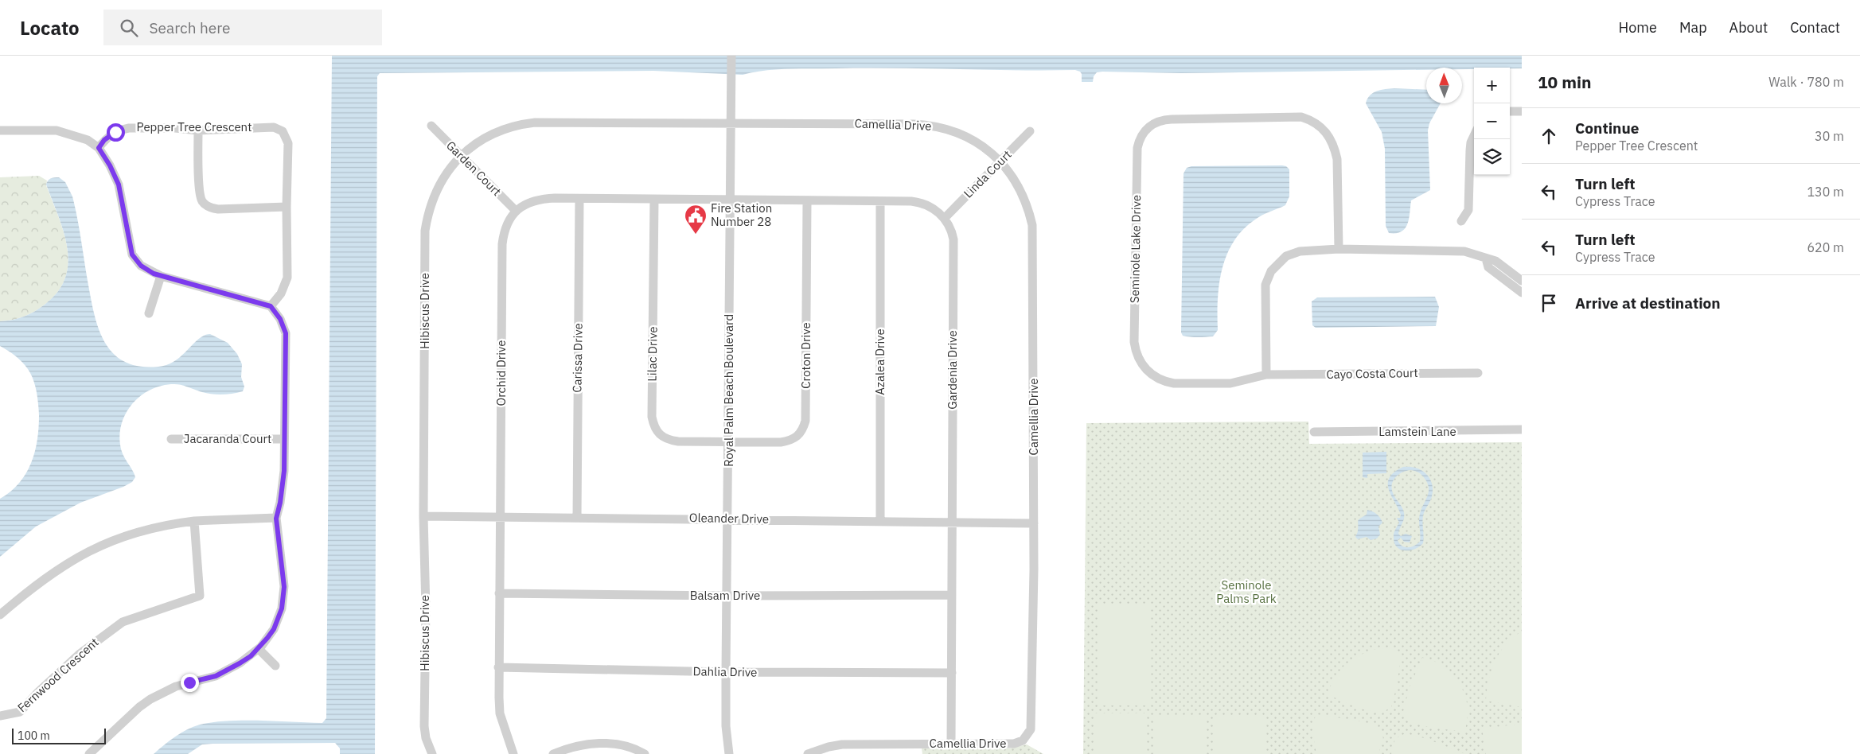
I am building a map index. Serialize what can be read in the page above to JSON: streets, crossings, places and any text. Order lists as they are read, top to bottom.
{
  "streets": {
    "street": [
      "Camellia Drive",
      "Pepper Tree Crescent",
      "Garden Court",
      "Linda Court",
      "Seminole Lake Drive",
      "Hibiscus Drive",
      "Lilac Drive",
      "Croton Drive",
      "Carissa Drive",
      "Azalea Drive",
      "Gardenia Drive",
      "Orchid Drive",
      "Cayo Costa Court",
      "Royal Palm Beach Boulevard",
      "Lamstein Lane",
      "Jacaranda Court",
      "Oleander Drive",
      "Balsam Drive",
      "Dahlia Drive",
      "Fernwood Crescent"
    ]
  },
  "crossings": [
    ["Camellia Drive", "Linda Court"],
    ["Camellia Drive", "Hibiscus Drive"],
    ["Camellia Drive", "Gardenia Drive"],
    ["Camellia Drive", "Royal Palm Beach Boulevard"],
    ["Camellia Drive", "Oleander Drive"],
    ["Garden Court", "Hibiscus Drive"],
    ["Garden Court", "Orchid Drive"],
    ["Linda Court", "Gardenia Drive"],
    ["Seminole Lake Drive", "Cayo Costa Court"],
    ["Hibiscus Drive", "Royal Palm Beach Boulevard"],
    ["Hibiscus Drive", "Oleander Drive"],
    ["Lilac Drive", "Croton Drive"],
    ["Lilac Drive", "Orchid Drive"],
    ["Lilac Drive", "Royal Palm Beach Boulevard"],
    ["Croton Drive", "Gardenia Drive"],
    ["Croton Drive", "Royal Palm Beach Boulevard"],
    ["Carissa Drive", "Orchid Drive"],
    ["Carissa Drive", "Oleander Drive"],
    ["Azalea Drive", "Gardenia Drive"],
    ["Azalea Drive", "Oleander Drive"],
    ["Gardenia Drive", "Orchid Drive"],
    ["Gardenia Drive", "Royal Palm Beach Boulevard"],
    ["Gardenia Drive", "Oleander Drive"],
    ["Gardenia Drive", "Balsam Drive"],
    ["Gardenia Drive", "Dahlia Drive"],
    ["Orchid Drive", "Royal Palm Beach Boulevard"],
    ["Orchid Drive", "Oleander Drive"],
    ["Orchid Drive", "Balsam Drive"],
    ["Orchid Drive", "Dahlia Drive"],
    ["Royal Palm Beach Boulevard", "Oleander Drive"],
    ["Royal Palm Beach Boulevard", "Balsam Drive"],
    ["Royal Palm Beach Boulevard", "Dahlia Drive"]
  ],
  "parks": ["Seminole Palms Park"],
  "places": {
    "public building": ["Fire Station Number 28"]
  },
  "scale_bar": "100 m",
  "north": "top",
  "page": {
    "header": "Locato",
    "search": "Search here",
    "nav": [
      "Home",
      "Map",
      "About",
      "Contact"
    ],
    "heading": ["10 min", "Walk · 780 m"],
    "map_buttons": ["+", "−"],
    "list": [
      ["Continue", "Pepper Tree Crescent", "30 m"],
      ["Turn left", "Cypress Trace", "130 m"],
      ["Turn left", "Cypress Trace", "620 m"],
      "Arrive at destination"
    ],
    "scale": "100 m"
  }
}
